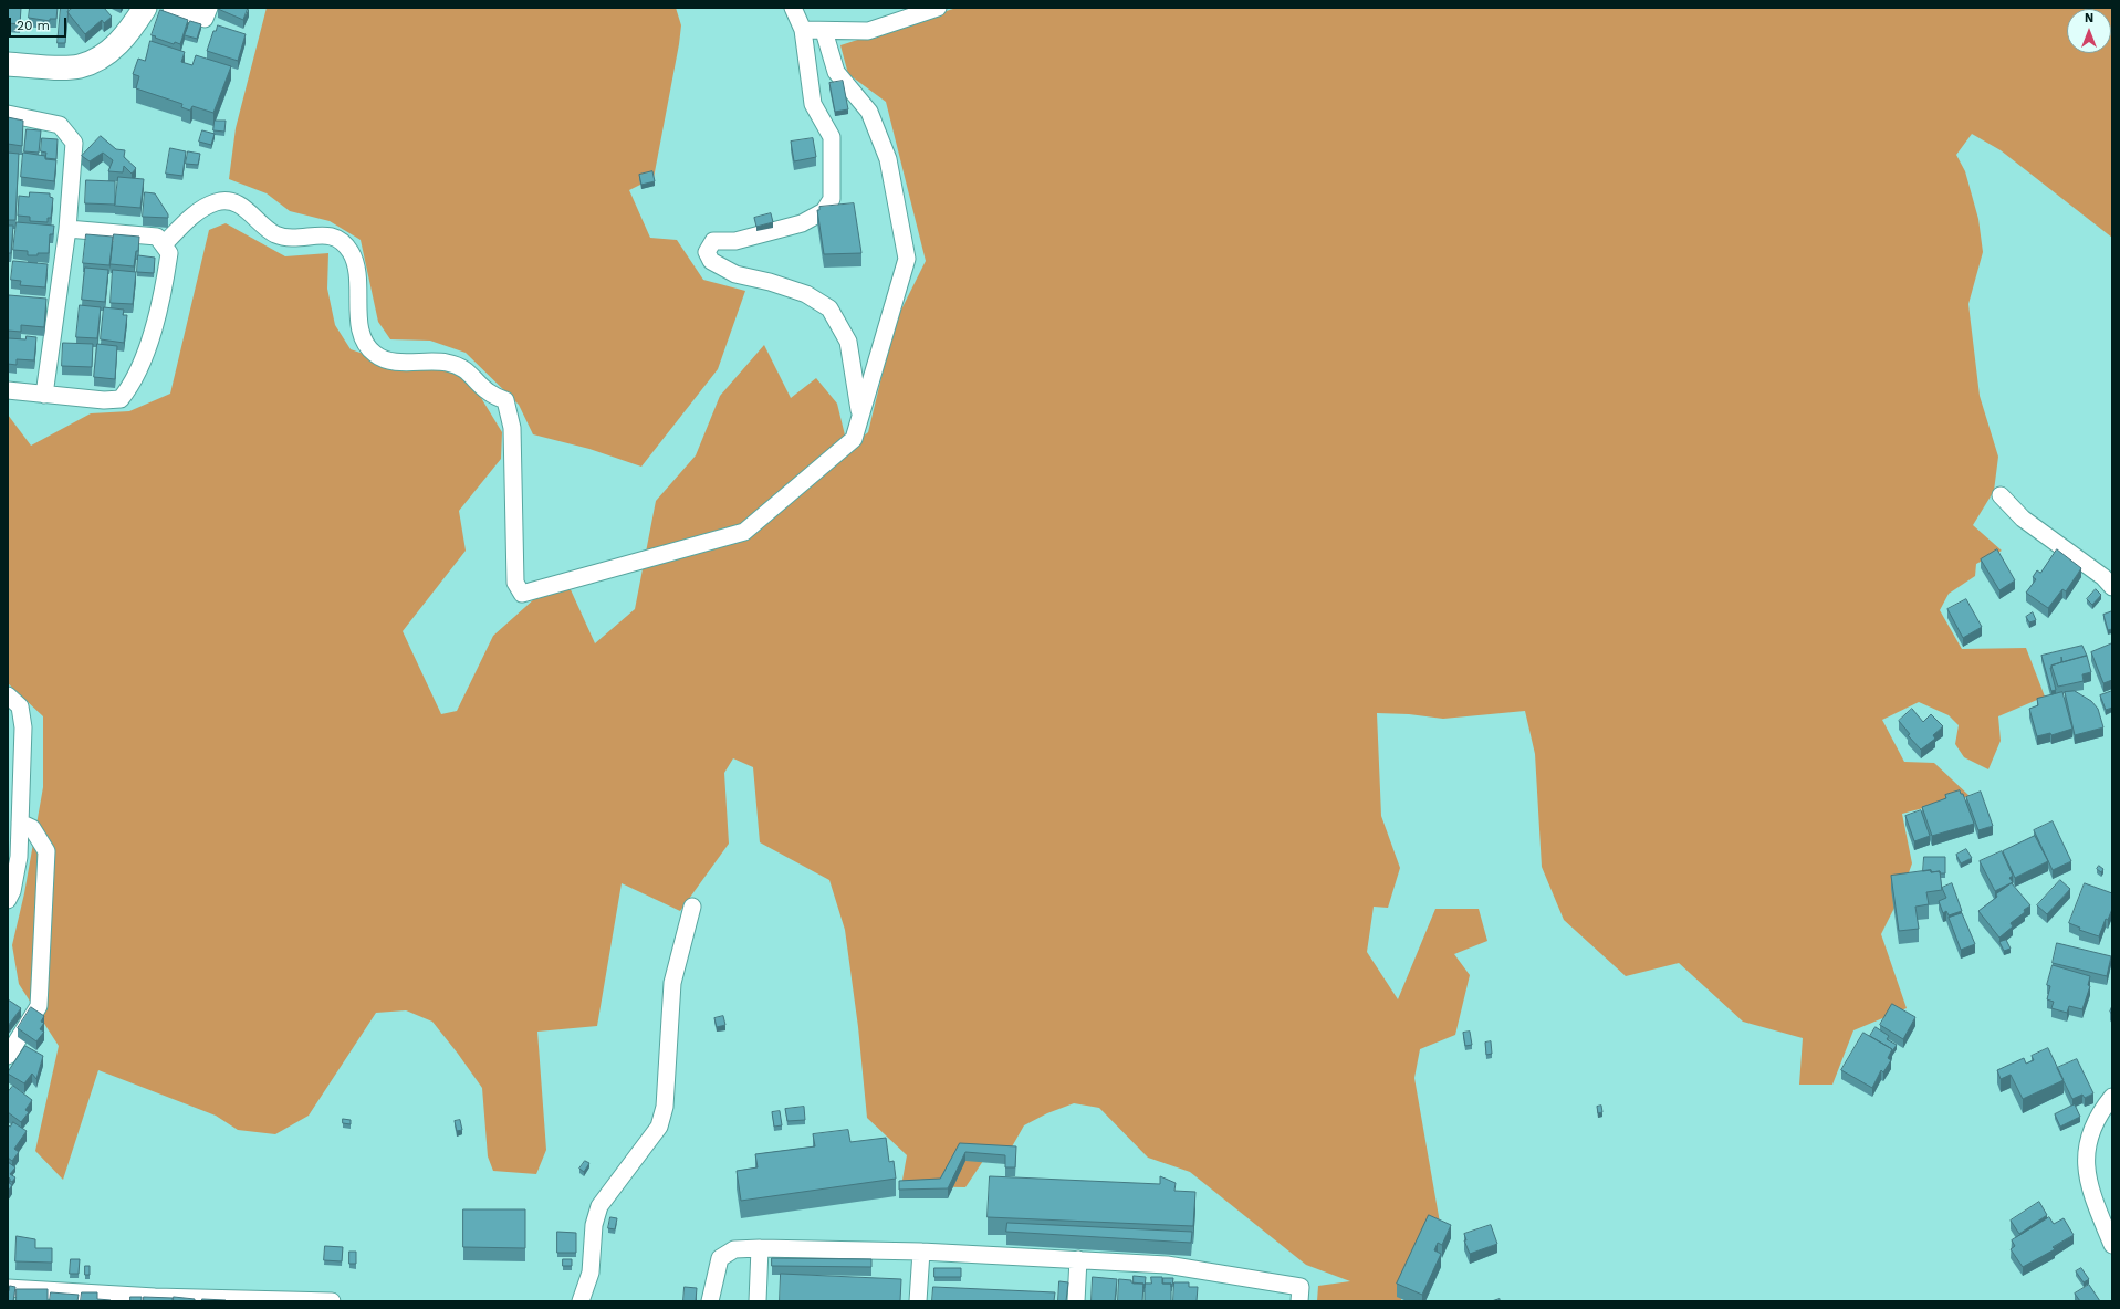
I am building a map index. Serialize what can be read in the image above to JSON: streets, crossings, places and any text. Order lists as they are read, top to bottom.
{
  "scale_bar": "20 m",
  "north": "top"
}
